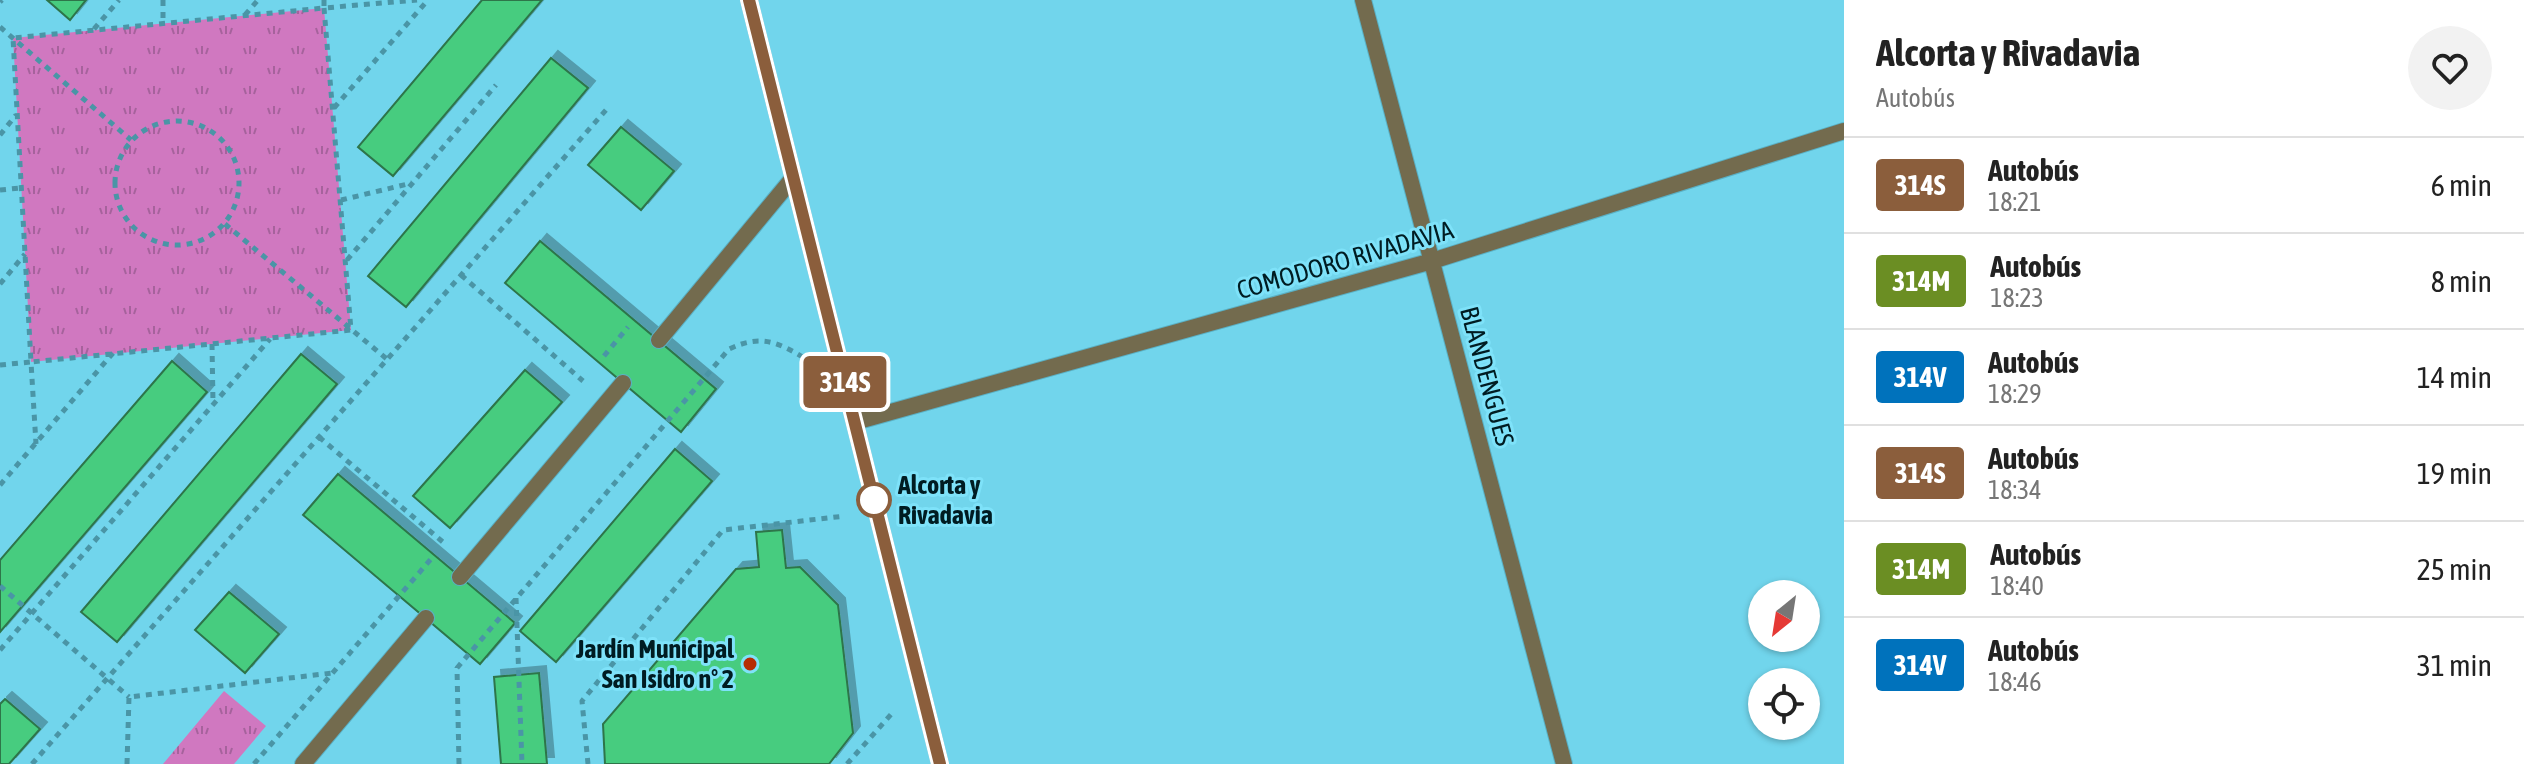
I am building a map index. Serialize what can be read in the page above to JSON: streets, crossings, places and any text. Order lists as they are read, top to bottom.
{
  "streets": {
    "street": ["COMODORO RIVADAVIA", "BLANDENGUES"]
  },
  "crossings": [
    ["COMODORO RIVADAVIA", "BLANDENGUES"]
  ],
  "places": ["Alcorta y Rivadavia", "Jardín Municipal San Isidro n° 2"],
  "lines": ["bus line 314S"],
  "north": "bottom left",
  "page": {
    "on_map": "314S",
    "heading": ["Alcorta y Rivadavia", "Autobús"],
    "list": [
      {
        "mark": "314S",
        "name": "Autobús",
        "note": "18:21",
        "value": "6 min"
      },
      {
        "mark": "314M",
        "name": "Autobús",
        "note": "18:23",
        "value": "8 min"
      },
      {
        "mark": "314V",
        "name": "Autobús",
        "note": "18:29",
        "value": "14 min"
      },
      {
        "mark": "314S",
        "name": "Autobús",
        "note": "18:34",
        "value": "19 min"
      },
      {
        "mark": "314M",
        "name": "Autobús",
        "note": "18:40",
        "value": "25 min"
      },
      {
        "mark": "314V",
        "name": "Autobús",
        "note": "18:46",
        "value": "31 min"
      }
    ]
  }
}
